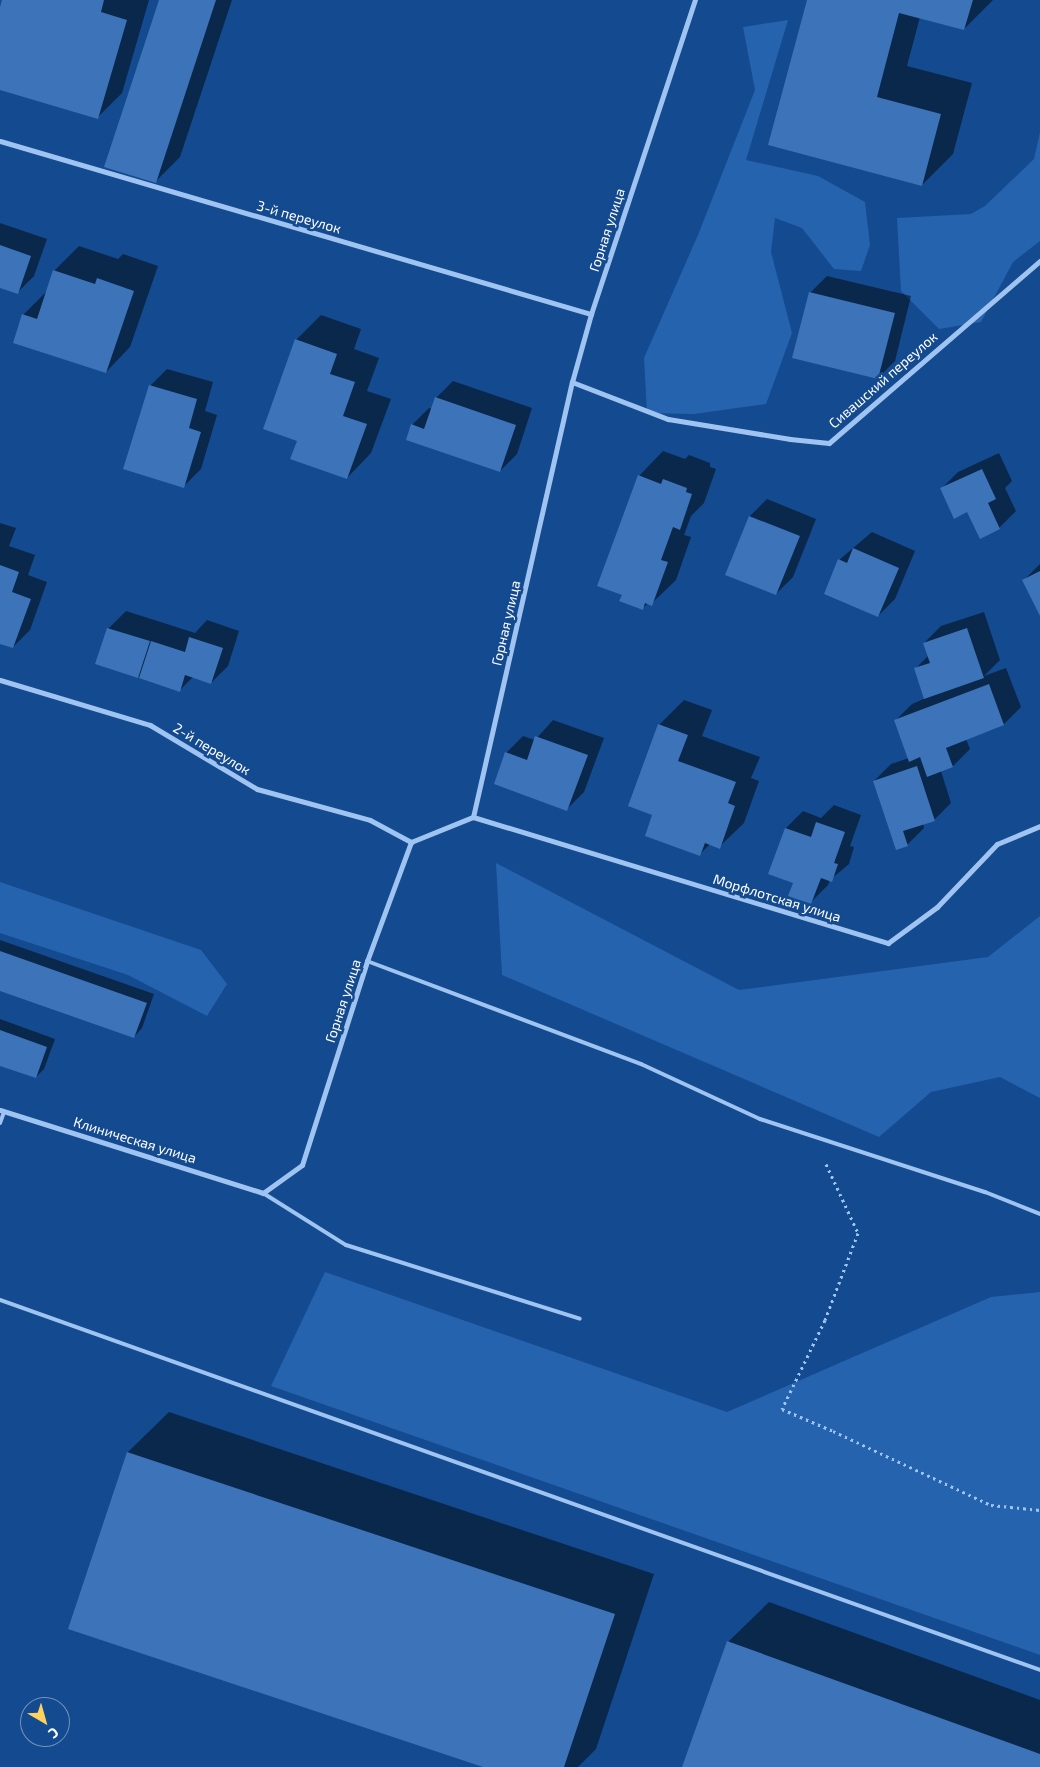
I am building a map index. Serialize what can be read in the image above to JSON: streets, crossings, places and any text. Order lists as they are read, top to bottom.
{
  "streets": {
    "street": [
      "3-й переулок",
      "Горная улица",
      "Сивашский переулок",
      "2-й переулок",
      "Морфлотская улица",
      "Клиническая улица"
    ]
  },
  "crossings": [
    ["3-й переулок", "Горная улица"],
    ["Горная улица", "Сивашский переулок"],
    ["Горная улица", "2-й переулок"],
    ["Горная улица", "Морфлотская улица"],
    ["Горная улица", "Клиническая улица"]
  ],
  "north": "bottom right"
}
